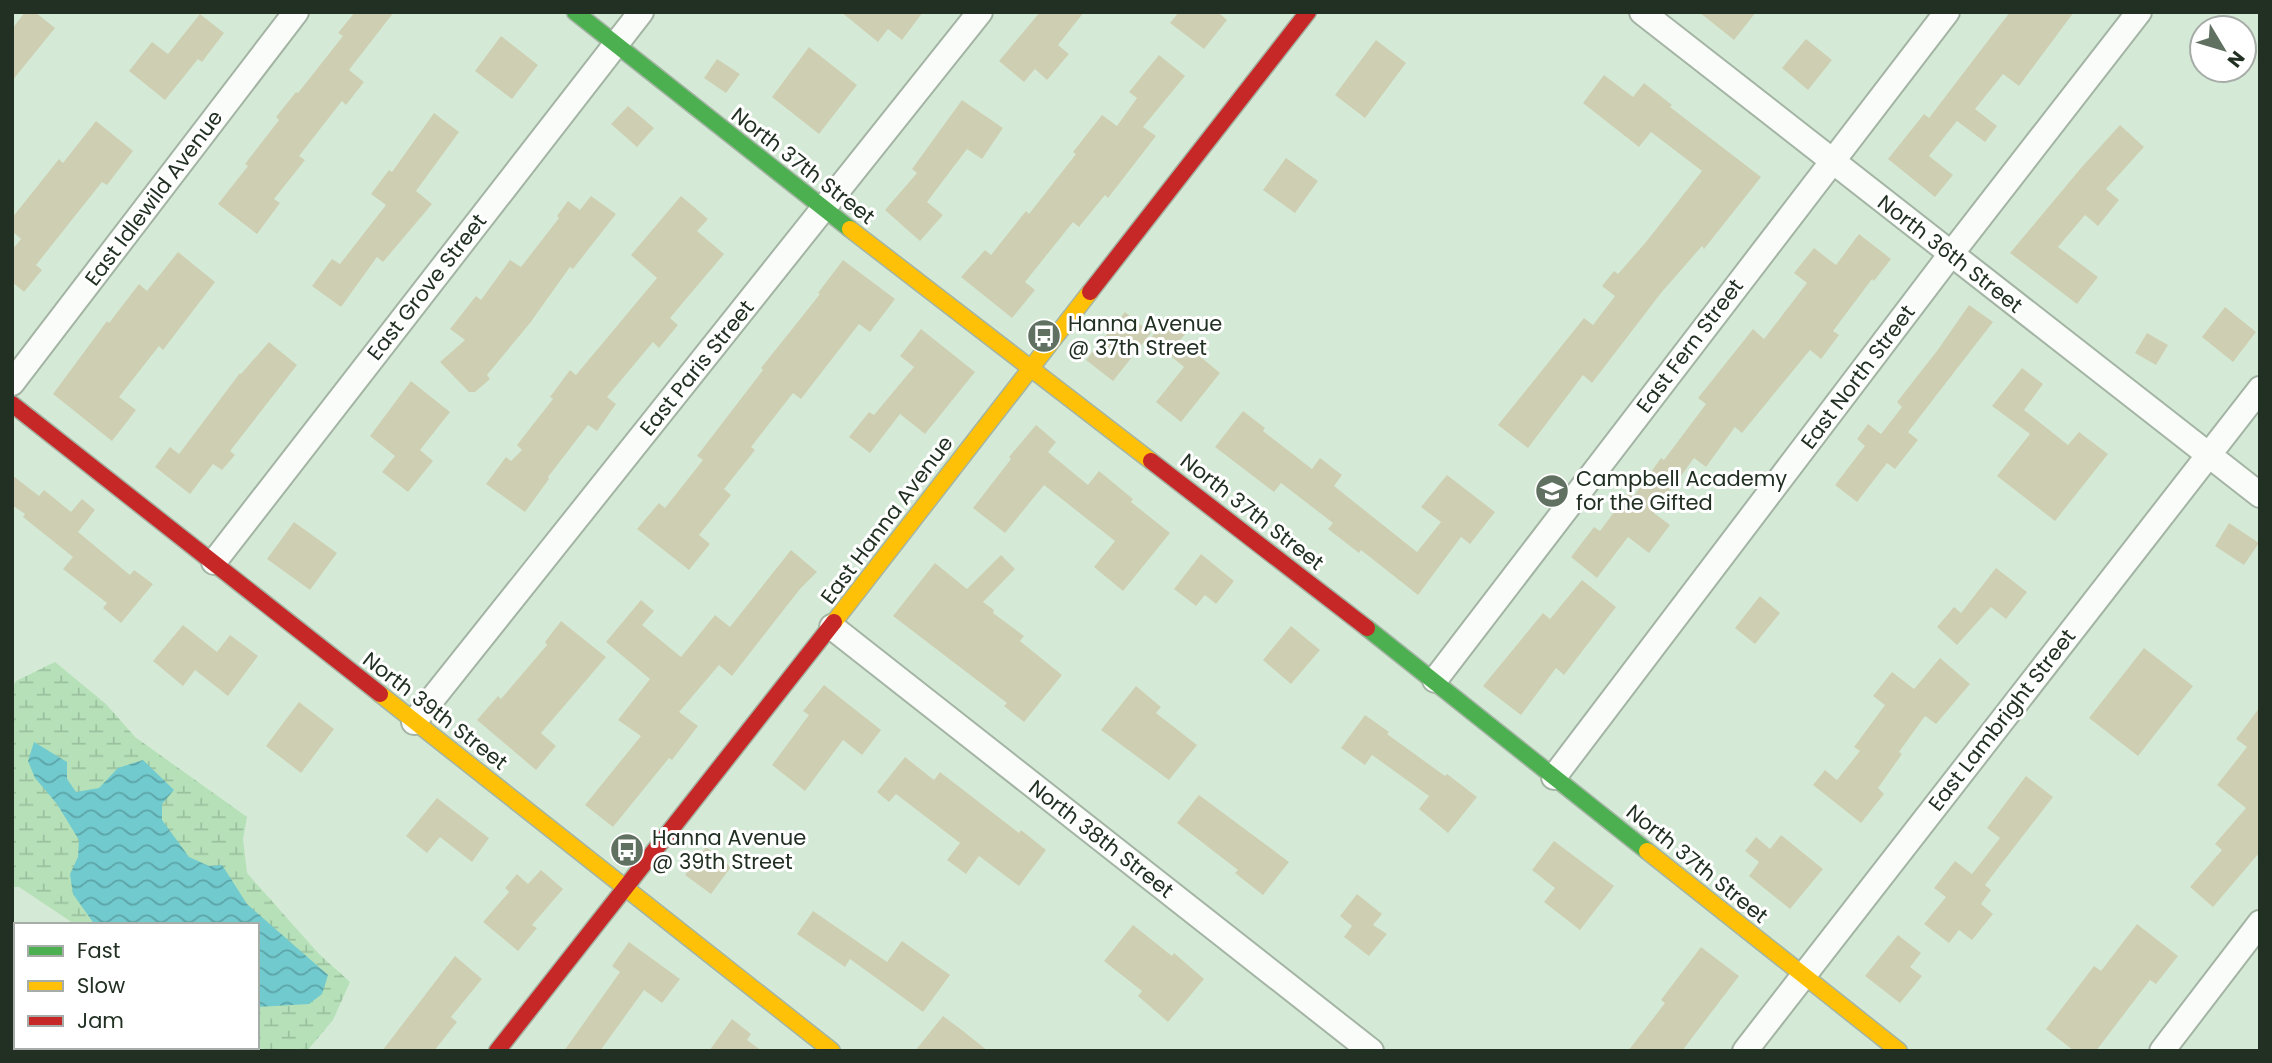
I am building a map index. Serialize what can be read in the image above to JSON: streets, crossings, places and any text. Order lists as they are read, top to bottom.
{
  "streets": {
    "street": [
      "North 37th Street",
      "East Idlewild Avenue",
      "North 36th Street",
      "East Grove Street",
      "East Fern Street",
      "East Paris Street",
      "East North Street",
      "East Hanna Avenue",
      "North 39th Street",
      "East Lambright Street",
      "North 38th Street"
    ]
  },
  "crossings": [
    ["North 37th Street", "East Grove Street"],
    ["North 37th Street", "East Fern Street"],
    ["North 37th Street", "East Paris Street"],
    ["North 37th Street", "East North Street"],
    ["North 37th Street", "East Hanna Avenue"],
    ["North 37th Street", "East Lambright Street"],
    ["North 36th Street", "East Fern Street"],
    ["North 36th Street", "East North Street"],
    ["North 36th Street", "East Lambright Street"],
    ["East Grove Street", "North 39th Street"],
    ["East Paris Street", "North 39th Street"],
    ["East Hanna Avenue", "North 39th Street"],
    ["East Hanna Avenue", "North 38th Street"]
  ],
  "places": {
    "bus stop": ["Hanna Avenue @ 37th Street", "Hanna Avenue @ 39th Street"],
    "school or university": ["Campbell Academy for the Gifted"]
  },
  "legend": ["Fast", "Slow", "Jam"],
  "north": "bottom right"
}
